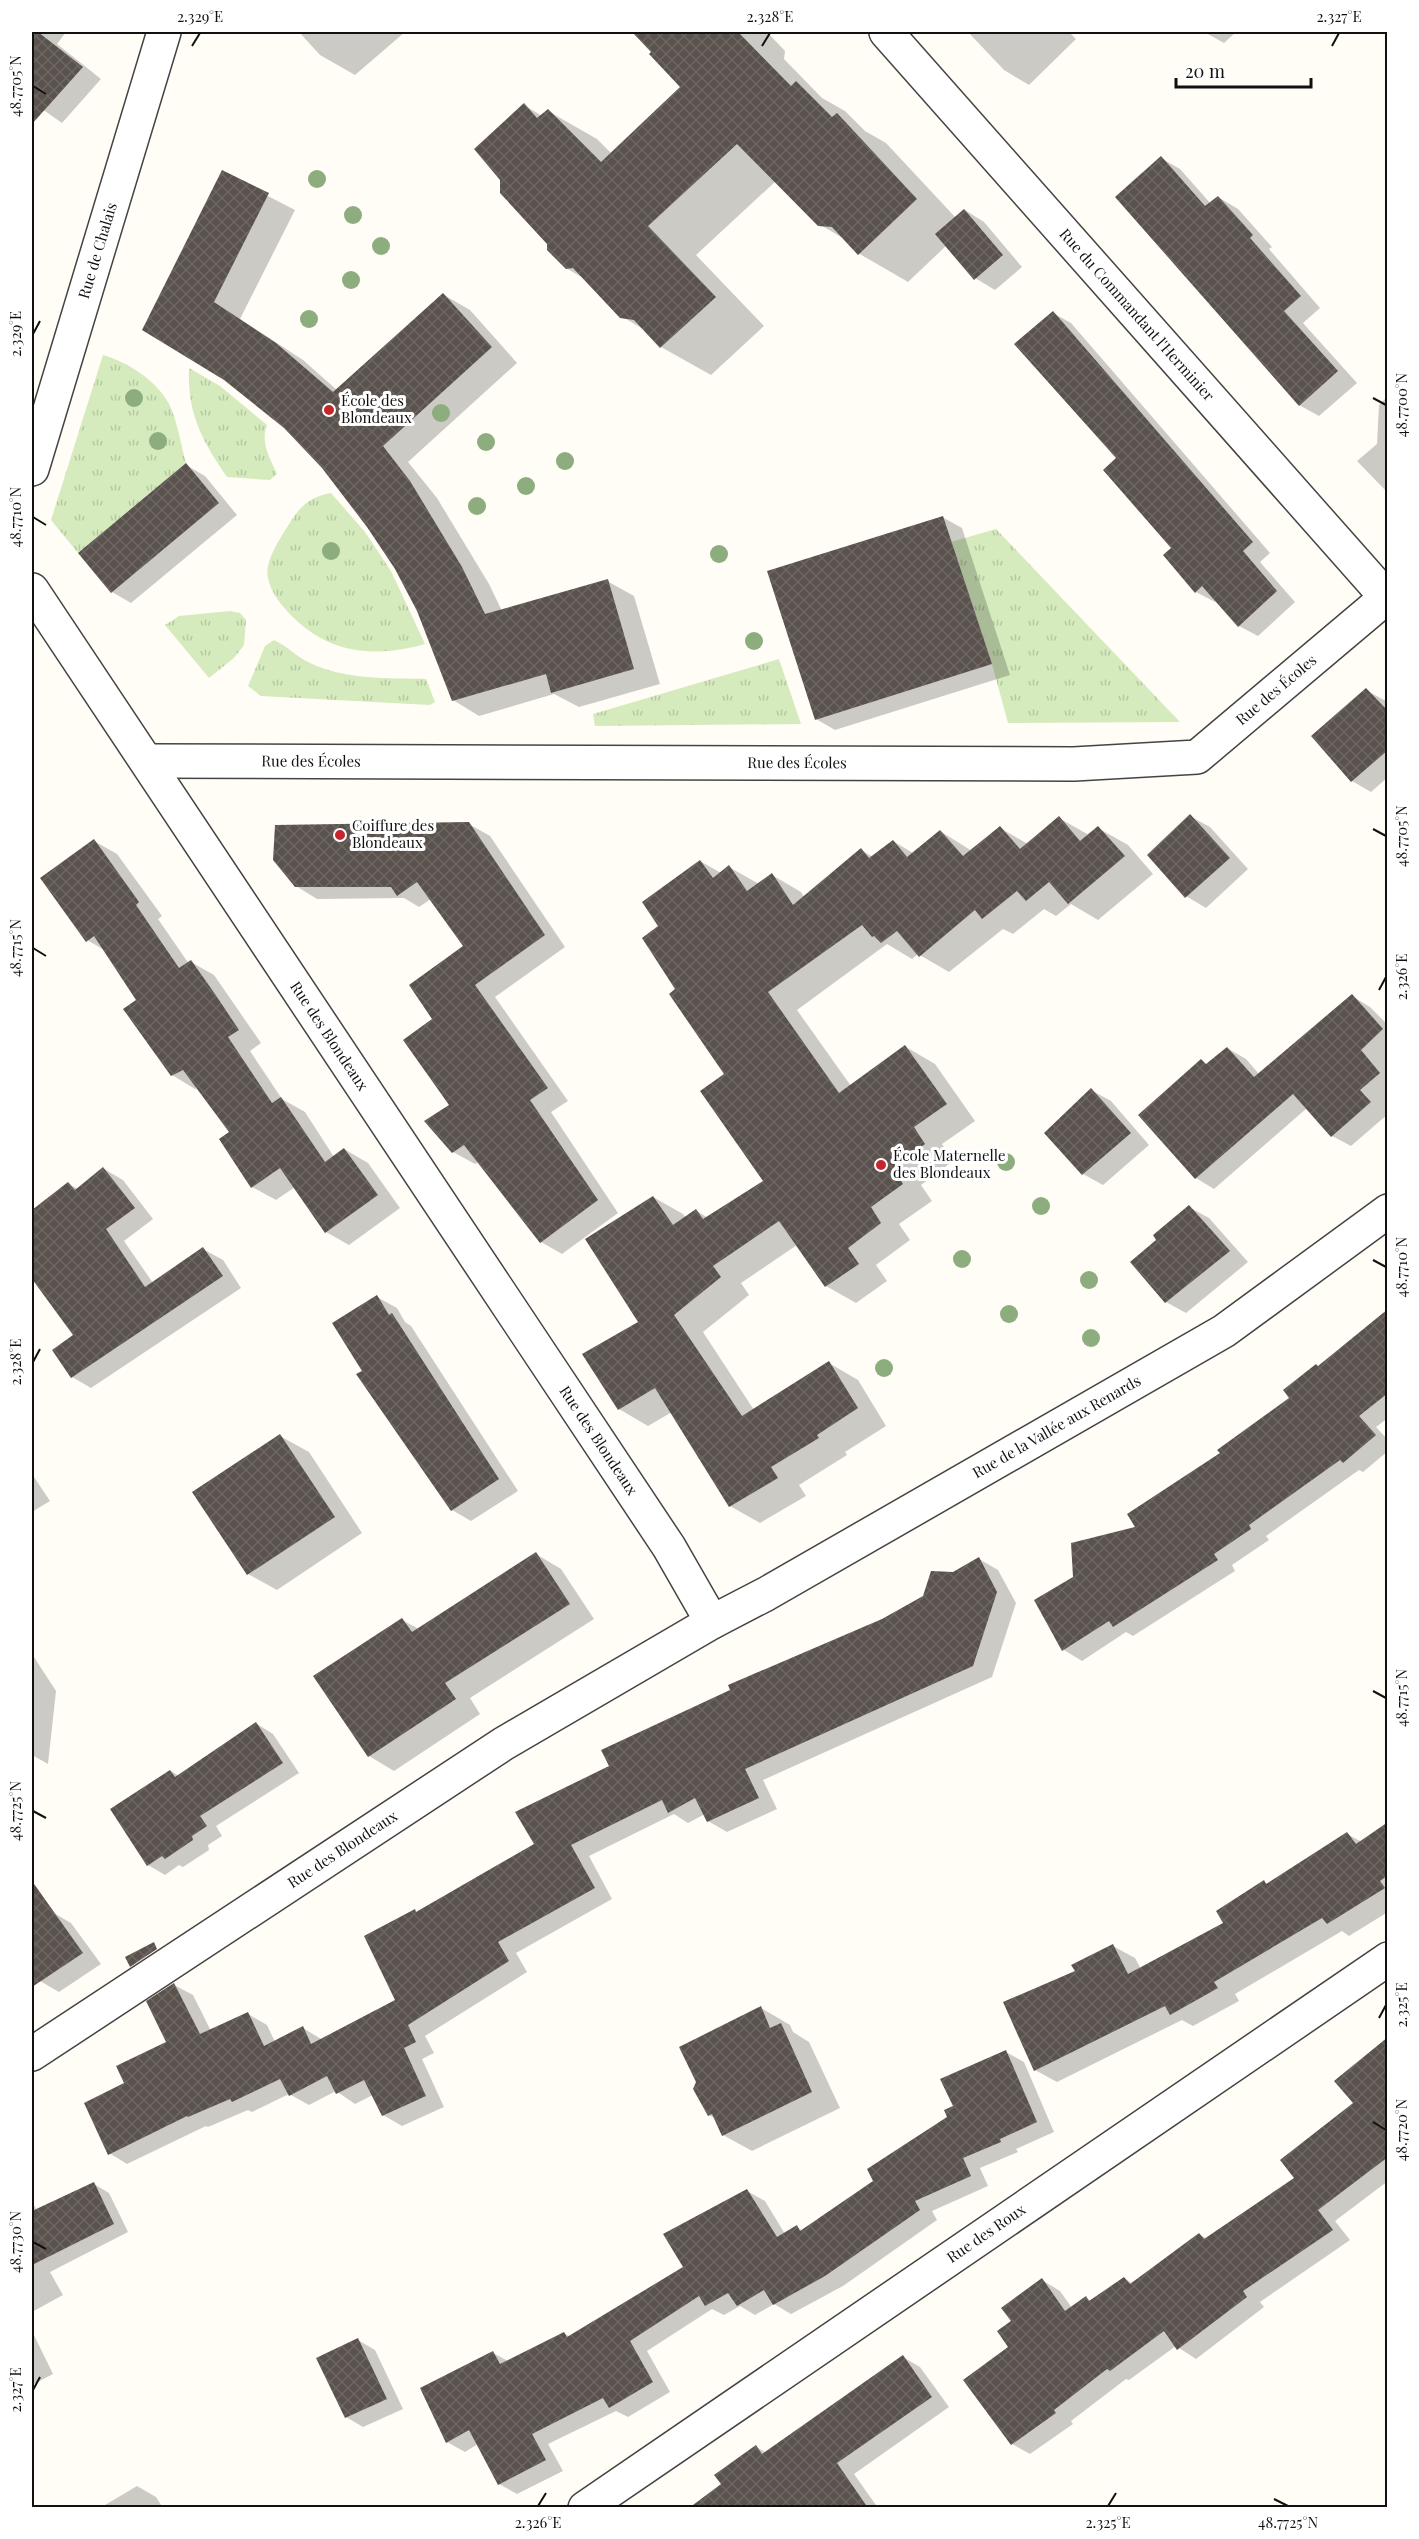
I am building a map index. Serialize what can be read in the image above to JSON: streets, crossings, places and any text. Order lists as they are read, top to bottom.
{
  "streets": {
    "street": [
      "Rue de Chalais",
      "Rue du Commandant l'Herminier",
      "Rue des Écoles",
      "Rue des Blondeaux",
      "Rue de la Vallée aux Renards",
      "Rue des Roux"
    ]
  },
  "crossings": [
    ["Rue du Commandant l'Herminier", "Rue des Écoles"],
    ["Rue des Écoles", "Rue des Blondeaux"],
    ["Rue des Blondeaux", "Rue de la Vallée aux Renards"]
  ],
  "places": ["École des Blondeaux", "Coiffure des Blondeaux", "École Maternelle des Blondeaux"],
  "scale_bar": "20 m",
  "coordinates": [
    "2.329°E",
    "2.328°E",
    "2.327°E",
    "48.7705°N",
    "48.7700°N",
    "48.7710°N",
    "48.7715°N",
    "2.326°E",
    "48.7725°N",
    "2.325°E",
    "48.7720°N",
    "48.7730°N"
  ]
}
